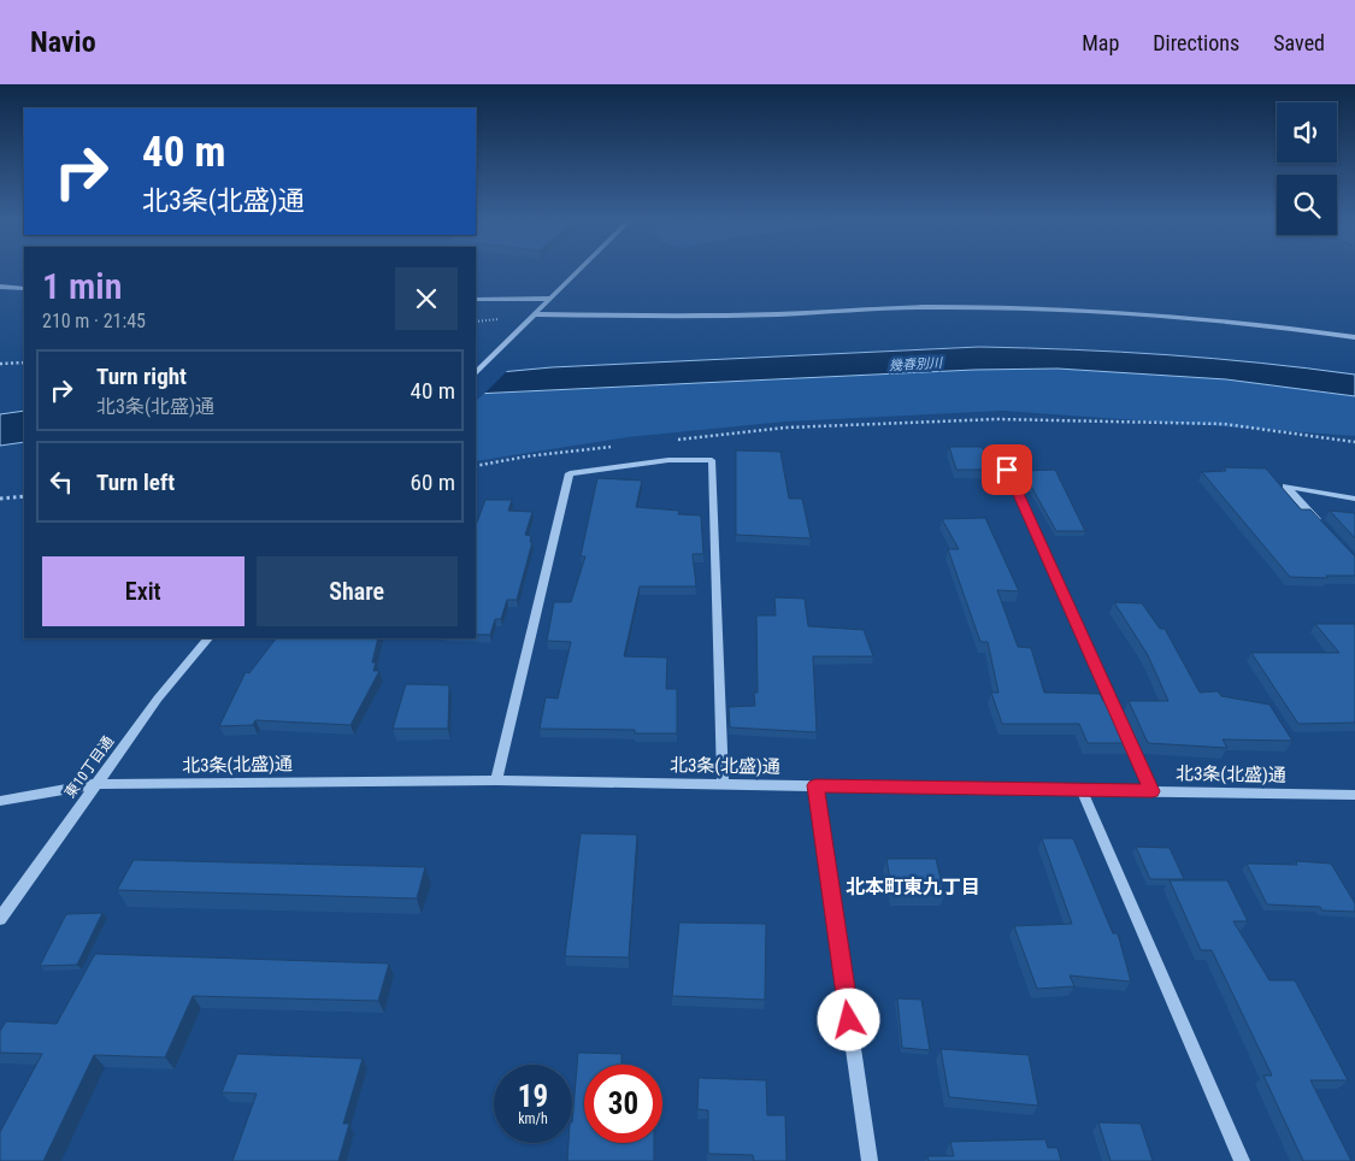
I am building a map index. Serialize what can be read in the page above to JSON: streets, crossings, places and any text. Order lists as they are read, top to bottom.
{
  "streets": {
    "street": ["北3条(北盛)通", "東10丁目通"]
  },
  "crossings": [
    ["北3条(北盛)通", "東10丁目通"]
  ],
  "districts": ["北本町東九丁目"],
  "water": ["幾春別川"],
  "page": {
    "header": "Navio",
    "nav": ["Map", "Directions", "Saved"],
    "turn": ["40 m", "北3条(北盛)通"],
    "heading": ["1 min", "210 m · 21:45"],
    "list": [
      {
        "name": "Turn right",
        "note": "北3条(北盛)通",
        "value": "40 m"
      },
      {
        "name": "Turn left",
        "value": "60 m"
      }
    ],
    "buttons": ["Exit", "Share"],
    "speed": "19 km/h",
    "limit": "30"
  }
}
